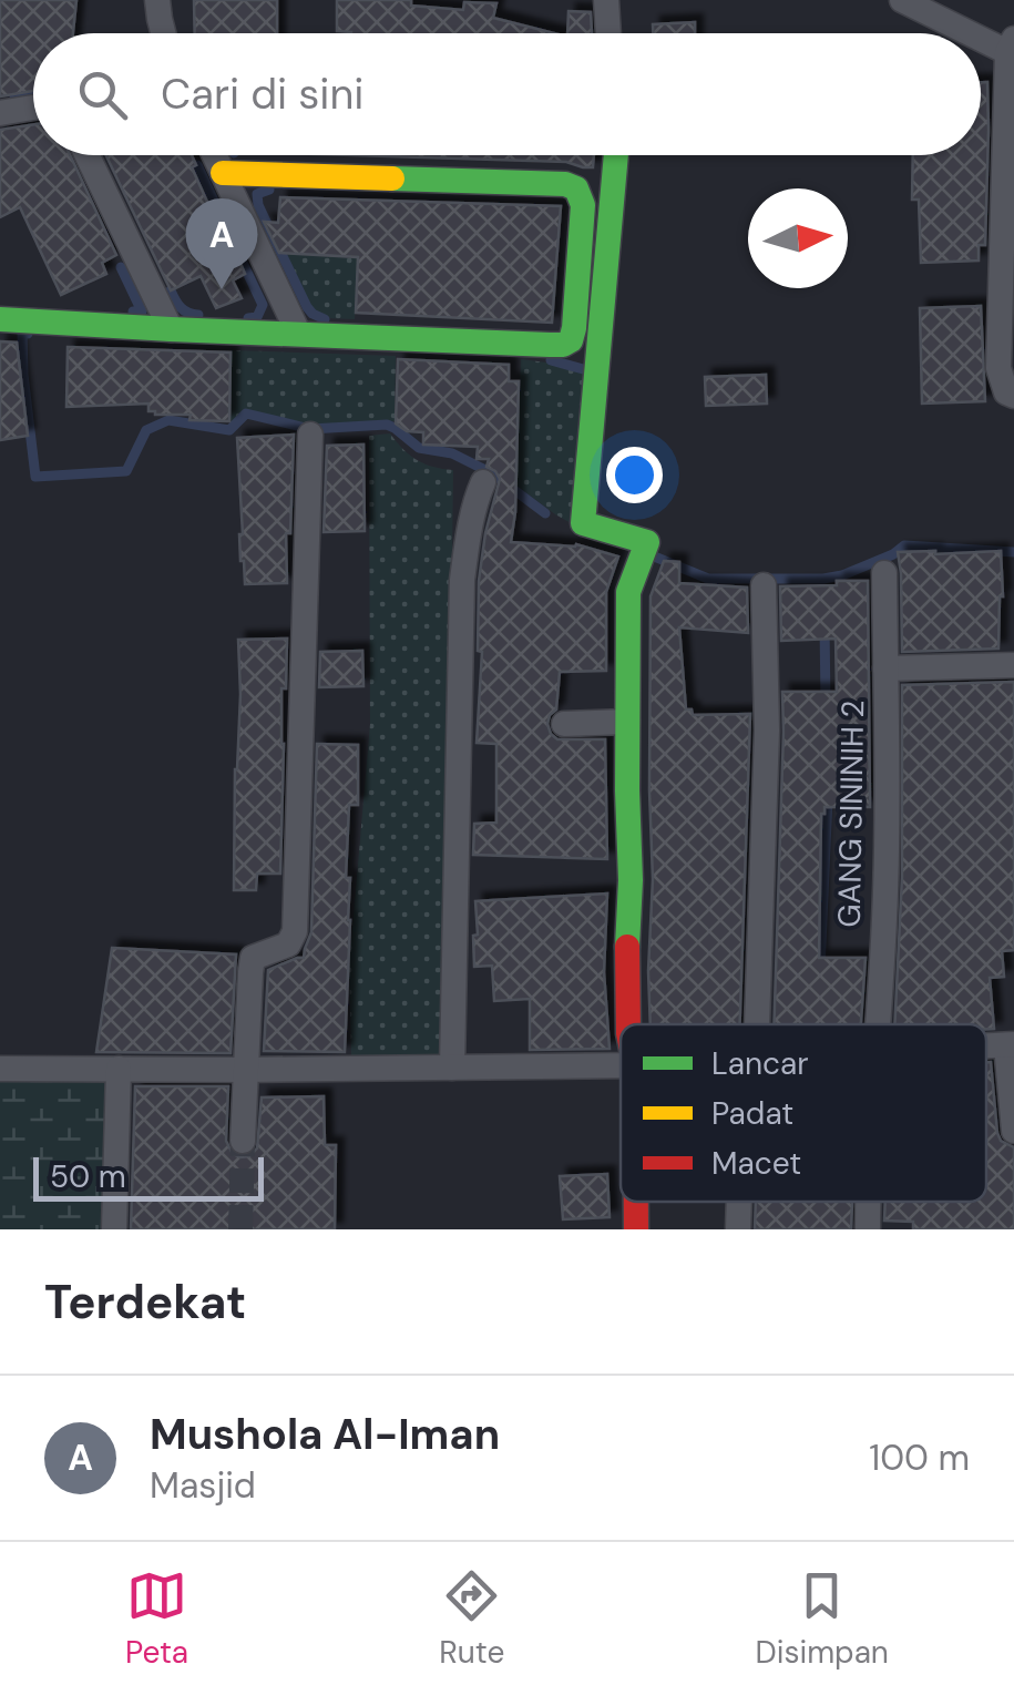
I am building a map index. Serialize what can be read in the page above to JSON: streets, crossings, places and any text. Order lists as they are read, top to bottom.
{
  "streets": {
    "street": ["GANG SININIH 2"]
  },
  "legend": ["Lancar", "Padat", "Macet"],
  "scale_bar": "50 m",
  "north": "right",
  "page": {
    "search": "Cari di sini",
    "pins": "A",
    "scale": "50 m",
    "heading": "Terdekat",
    "list": [
      {
        "mark": "A",
        "name": "Mushola Al-Iman",
        "note": "Masjid",
        "value": "100 m"
      }
    ],
    "nav": ["Peta", "Rute", "Disimpan"]
  }
}
